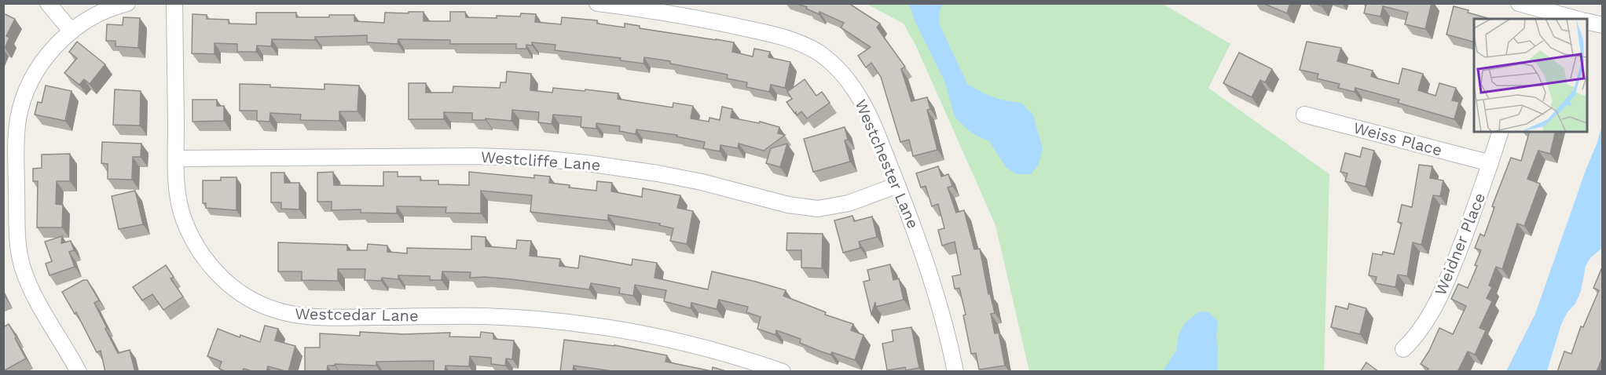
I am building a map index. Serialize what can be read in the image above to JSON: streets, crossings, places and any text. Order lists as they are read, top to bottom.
{
  "streets": {
    "street": [
      "Weiss Place",
      "Westcliffe Lane",
      "Westchester Lane",
      "Weidner Place",
      "Westcedar Lane"
    ]
  },
  "crossings": [
    ["Weiss Place", "Weidner Place"],
    ["Westcliffe Lane", "Westchester Lane"],
    ["Westcliffe Lane", "Westcedar Lane"]
  ]
}
